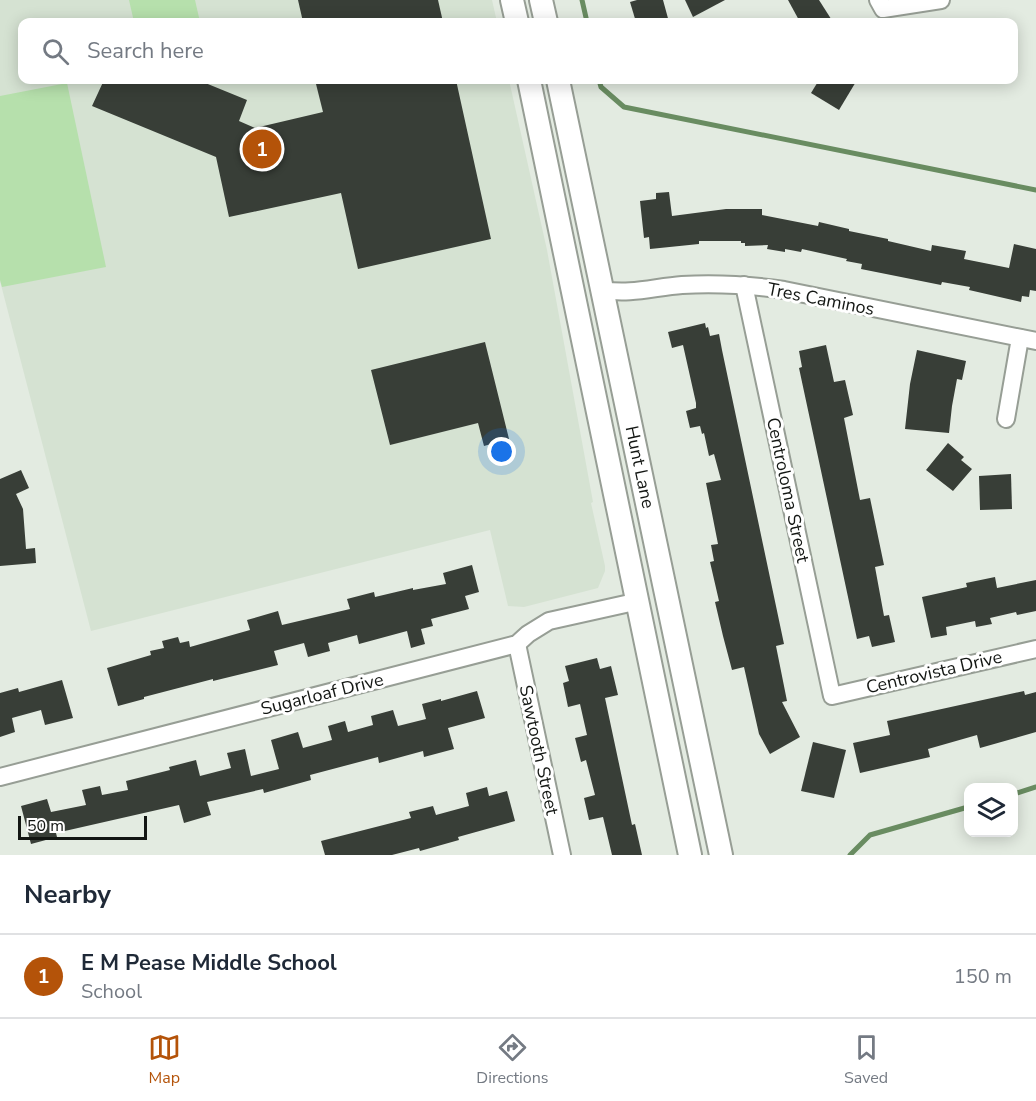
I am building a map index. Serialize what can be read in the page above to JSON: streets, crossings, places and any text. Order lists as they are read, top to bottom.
{
  "streets": {
    "main road": ["Hunt Lane"],
    "street": [
      "Tres Caminos",
      "Centroloma Street",
      "Centrovista Drive",
      "Sugarloaf Drive",
      "Sawtooth Street"
    ]
  },
  "crossings": [
    ["Tres Caminos", "Hunt Lane"],
    ["Tres Caminos", "Centroloma Street"],
    ["Hunt Lane", "Sugarloaf Drive"],
    ["Centroloma Street", "Centrovista Drive"],
    ["Sugarloaf Drive", "Sawtooth Street"]
  ],
  "scale_bar": "50 m",
  "page": {
    "search": "Search here",
    "pins": "1",
    "scale": "50 m",
    "heading": "Nearby",
    "list": [
      {
        "mark": "1",
        "name": "E M Pease Middle School",
        "note": "School",
        "value": "150 m"
      }
    ],
    "nav": ["Map", "Directions", "Saved"]
  }
}
